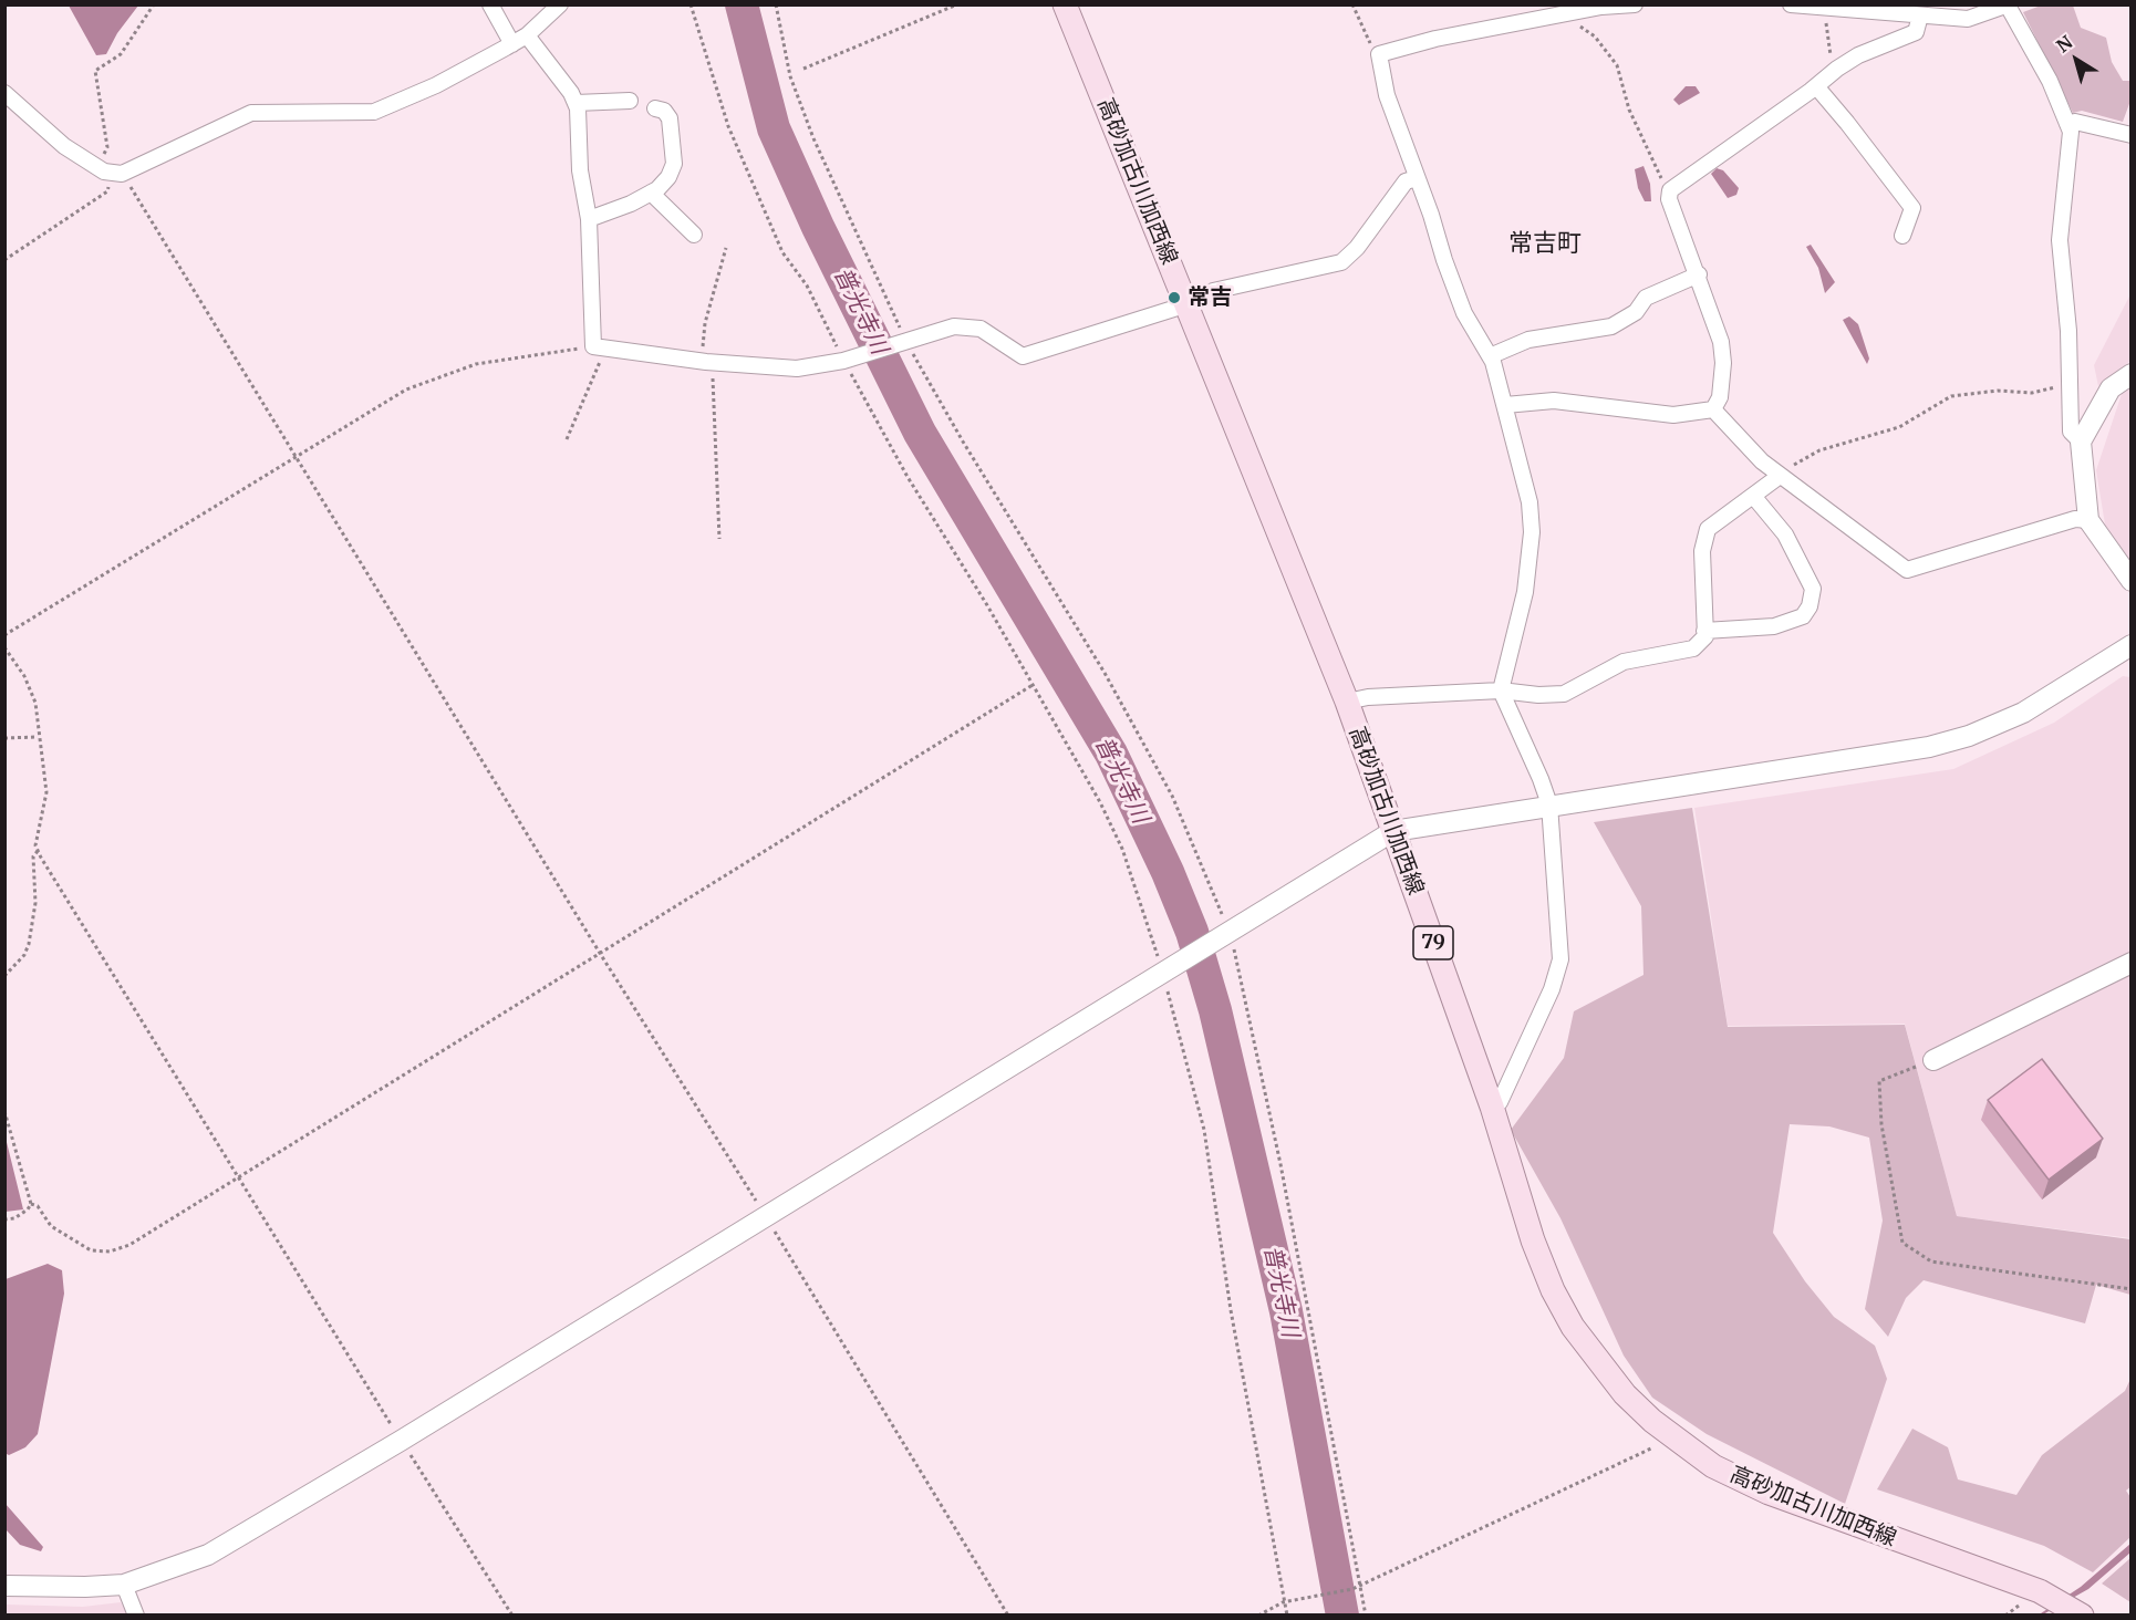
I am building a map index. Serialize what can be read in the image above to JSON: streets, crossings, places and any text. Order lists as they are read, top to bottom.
{
  "streets": {
    "main road": ["高砂加古川加西線", "79"]
  },
  "districts": ["常吉町"],
  "water": ["普光寺川"],
  "places": ["常吉"],
  "north": "top left"
}
